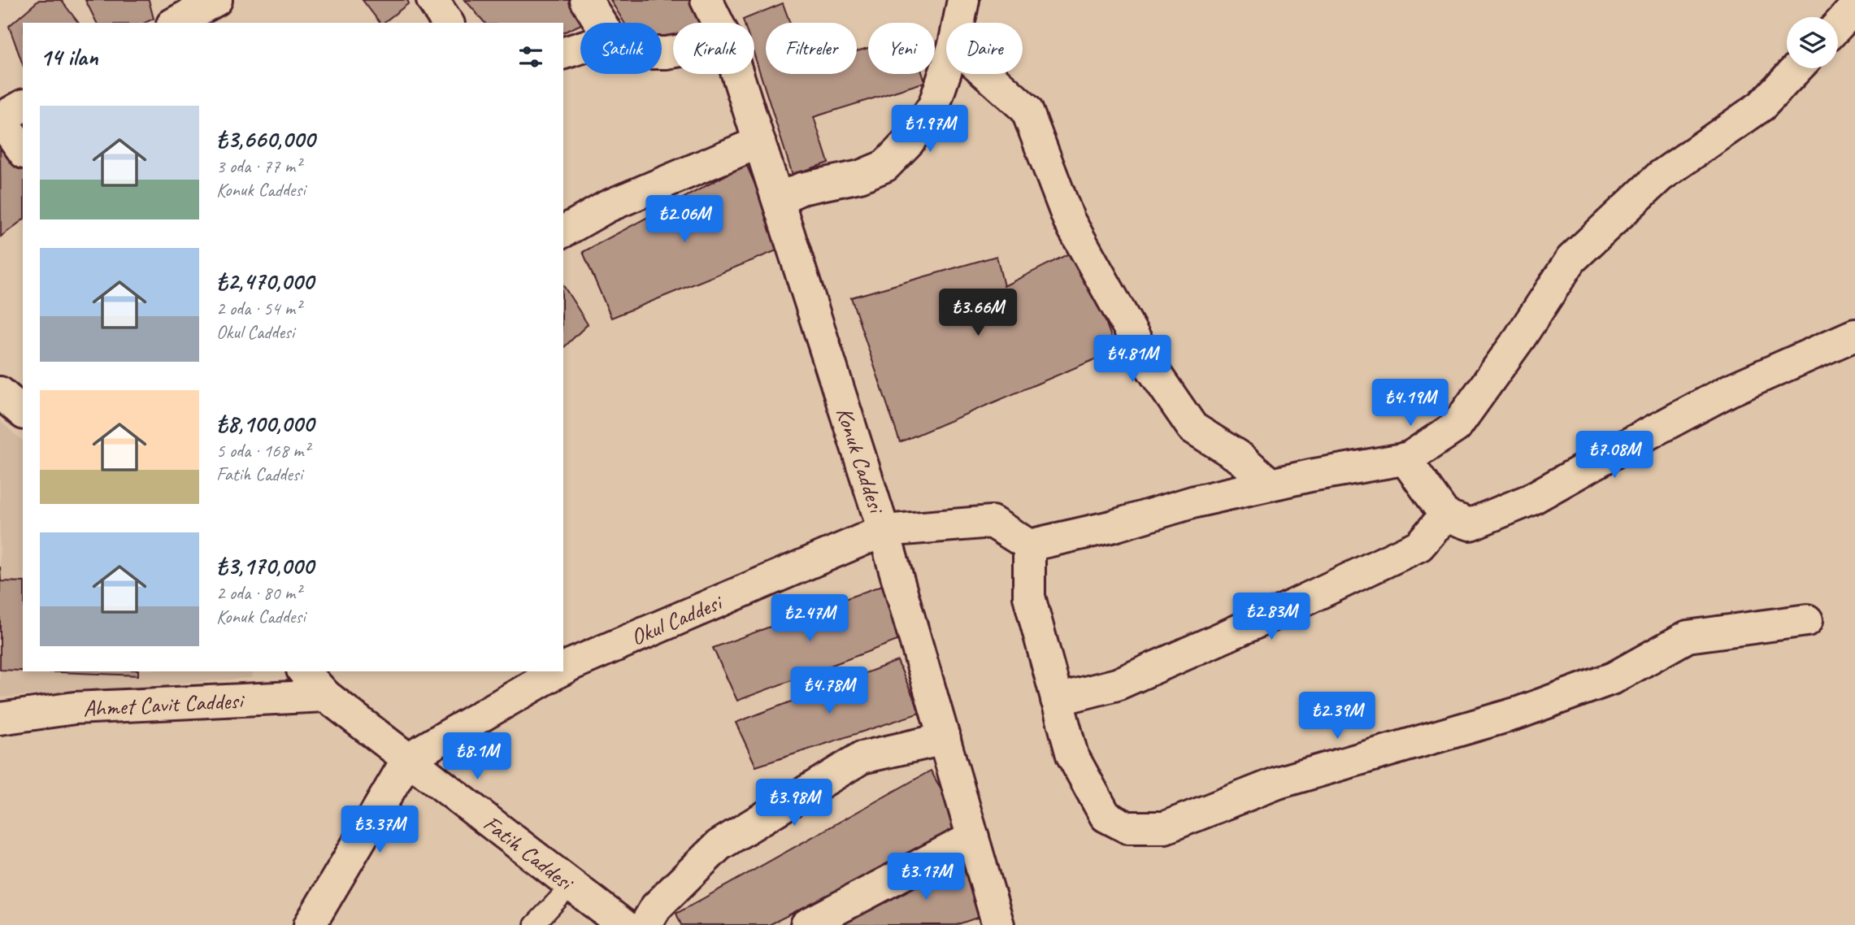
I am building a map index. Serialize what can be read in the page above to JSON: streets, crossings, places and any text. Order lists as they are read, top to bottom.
{
  "streets": {
    "street": [
      "Konuk Caddesi",
      "Okul Caddesi",
      "Ahmet Cavit Caddesi",
      "Fatih Caddesi"
    ]
  },
  "crossings": [
    ["Konuk Caddesi", "Okul Caddesi"],
    ["Okul Caddesi", "Fatih Caddesi"],
    ["Ahmet Cavit Caddesi", "Fatih Caddesi"]
  ],
  "page": {
    "chip": [
      "Satılık",
      "Kiralık",
      "Filtreler",
      "Yeni",
      "Daire"
    ],
    "heading": "14 ilan",
    "list": [
      {
        "name": "₺3,660,000",
        "note": "3 oda · 77 m² · Konuk Caddesi"
      },
      {
        "name": "₺2,470,000",
        "note": "2 oda · 54 m² · Okul Caddesi"
      },
      {
        "name": "₺8,100,000",
        "note": "5 oda · 168 m² · Fatih Caddesi"
      },
      {
        "name": "₺3,170,000",
        "note": "2 oda · 80 m² · Konuk Caddesi"
      }
    ],
    "price": [
      "₺1.97M",
      "₺2.06M",
      "₺3.66M",
      "₺4.81M",
      "₺4.19M",
      "₺7.08M",
      "₺2.83M",
      "₺2.47M",
      "₺4.78M",
      "₺2.39M",
      "₺8.1M",
      "₺3.98M",
      "₺3.37M",
      "₺3.17M"
    ]
  }
}
